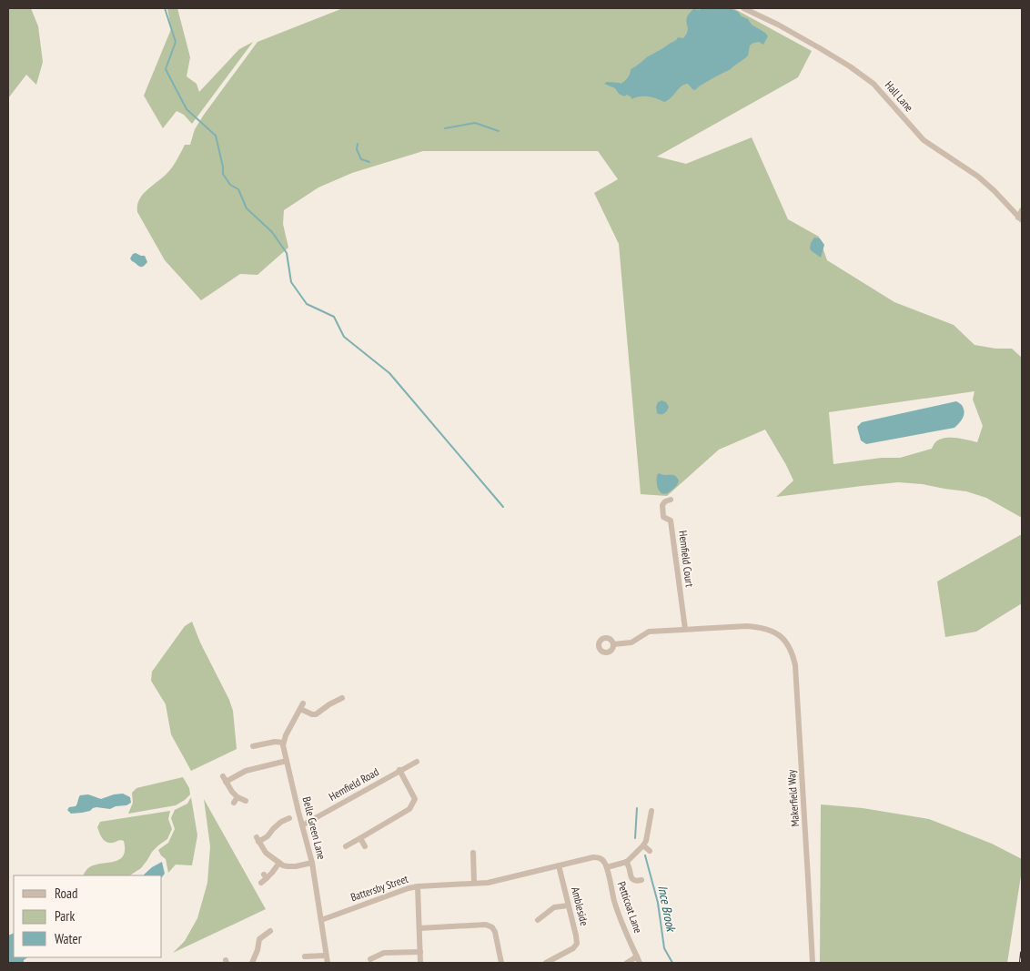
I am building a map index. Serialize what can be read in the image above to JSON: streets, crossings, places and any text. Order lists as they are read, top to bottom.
{
  "streets": {
    "street": [
      "Hall Lane",
      "Hemfield Court",
      "Hemfield Road",
      "Makerfield Way",
      "Belle Green Lane",
      "Battersby Street",
      "Ambleside",
      "Petticoat Lane"
    ]
  },
  "crossings": [
    ["Hemfield Court", "Makerfield Way"],
    ["Hemfield Road", "Belle Green Lane"],
    ["Belle Green Lane", "Battersby Street"],
    ["Battersby Street", "Ambleside"],
    ["Battersby Street", "Petticoat Lane"]
  ],
  "water": ["Ince Brook"],
  "legend": ["Road", "Park", "Water"]
}
